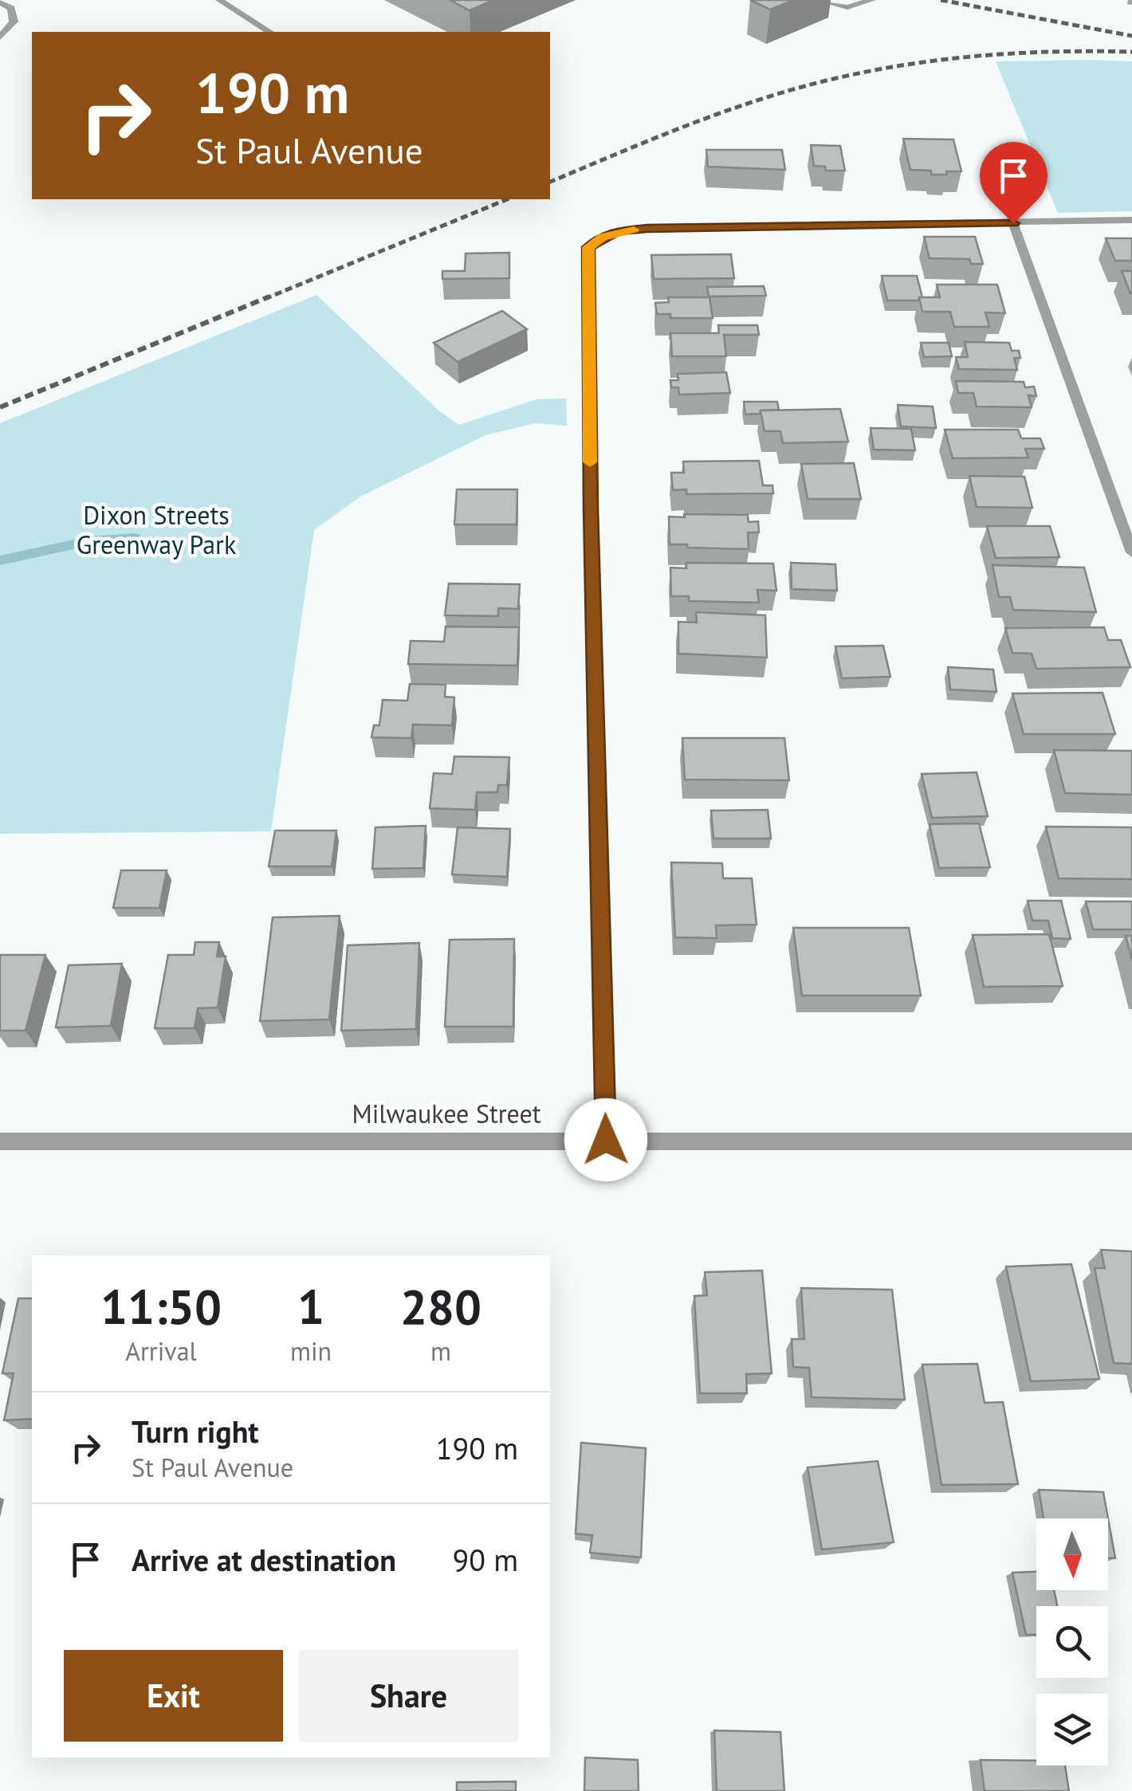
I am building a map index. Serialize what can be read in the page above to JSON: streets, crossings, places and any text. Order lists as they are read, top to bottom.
{
  "streets": {
    "street": ["Milwaukee Street"]
  },
  "parks": ["Dixon Streets Greenway Park"],
  "north": "bottom",
  "page": {
    "turn": ["190 m", "St Paul Avenue"],
    "eta": [
      "11:50",
      "Arrival",
      "1",
      "min",
      "280",
      "m"
    ],
    "list": [
      {
        "name": "Turn right",
        "note": "St Paul Avenue",
        "value": "190 m"
      },
      {
        "name": "Arrive at destination",
        "value": "90 m"
      }
    ],
    "buttons": ["Exit", "Share"]
  }
}
